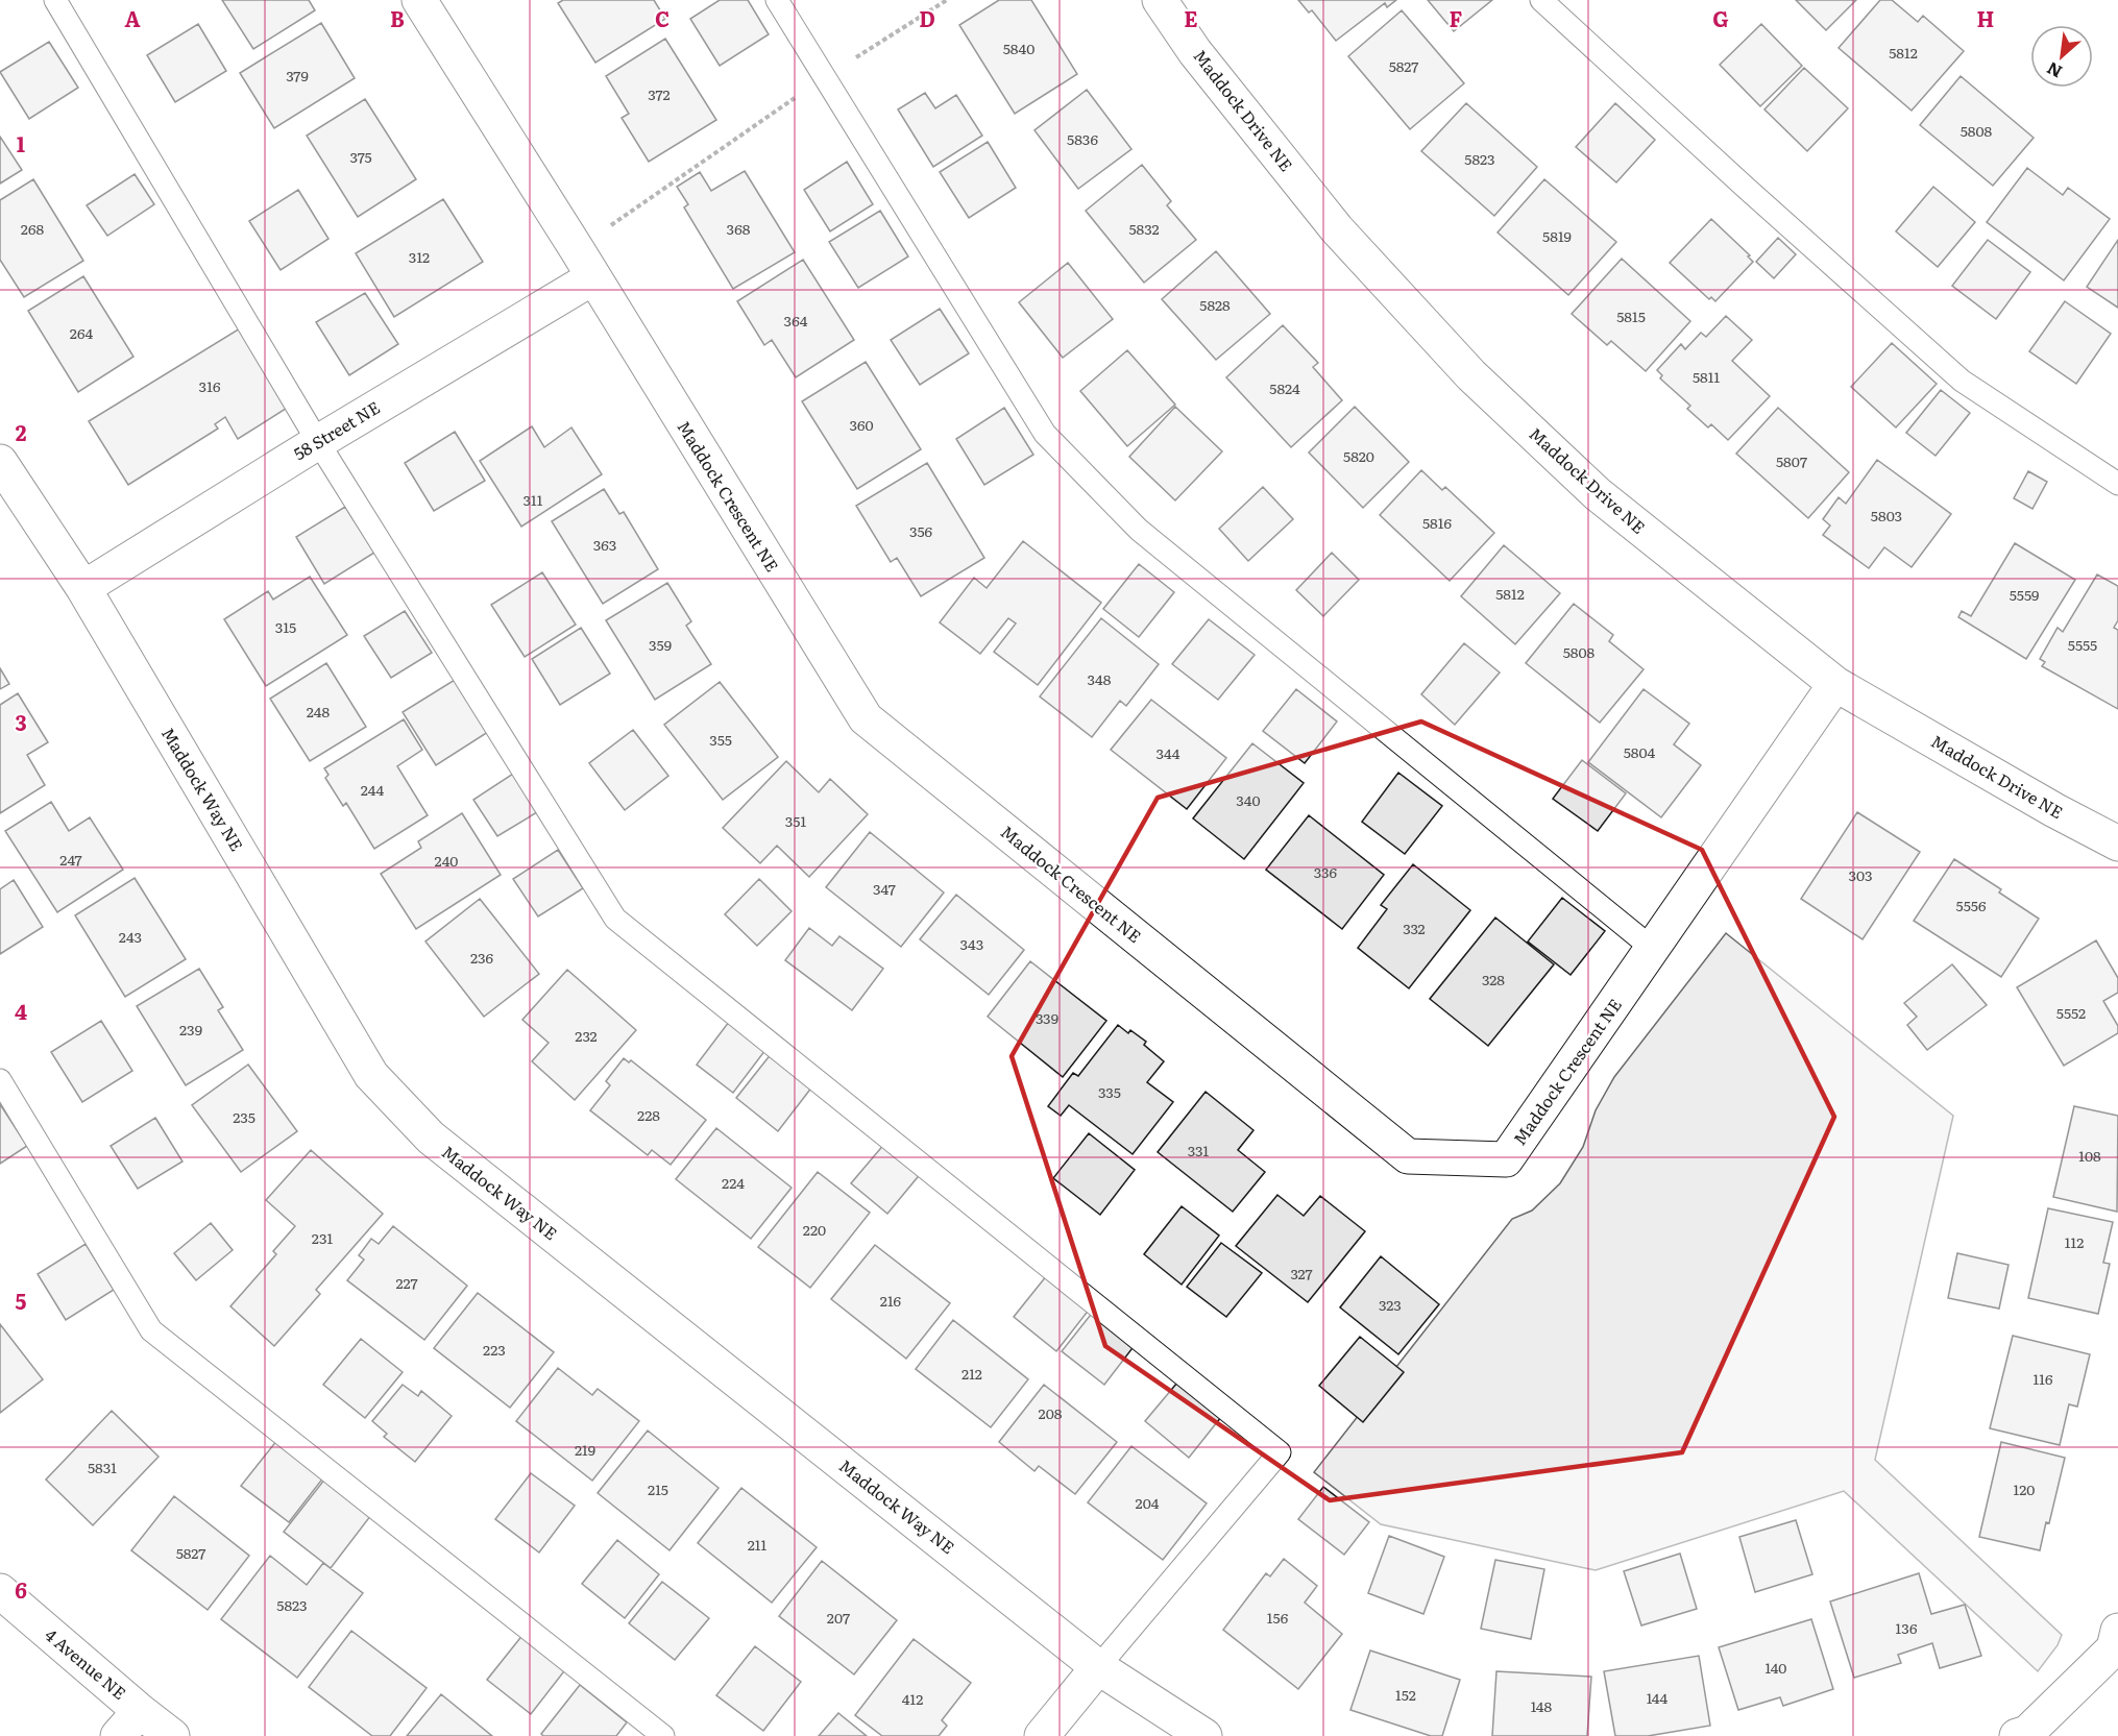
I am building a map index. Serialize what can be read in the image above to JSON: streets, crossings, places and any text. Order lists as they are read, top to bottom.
{
  "streets": {
    "street": [
      "Maddock Drive NE",
      "58 Street NE",
      "Maddock Crescent NE",
      "Maddock Way NE",
      "4 Avenue NE"
    ]
  },
  "crossings": [
    ["Maddock Drive NE", "Maddock Crescent NE"],
    ["58 Street NE", "Maddock Crescent NE"],
    ["58 Street NE", "Maddock Way NE"]
  ],
  "house_numbers": [
    "5840",
    "5812",
    "5827",
    "379",
    "372",
    "5808",
    "5836",
    "375",
    "5823",
    "268",
    "368",
    "5832",
    "5819",
    "312",
    "5828",
    "5815",
    "364",
    "264",
    "5811",
    "316",
    "5824",
    "360",
    "5820",
    "5807",
    "311",
    "5803",
    "5816",
    "356",
    "363",
    "5812",
    "5559",
    "315",
    "359",
    "5555",
    "5808",
    "348",
    "248",
    "355",
    "5804",
    "344",
    "244",
    "340",
    "351",
    "247",
    "240",
    "336",
    "303",
    "347",
    "5556",
    "332",
    "243",
    "343",
    "236",
    "328",
    "5552",
    "339",
    "239",
    "232",
    "335",
    "228",
    "235",
    "331",
    "108",
    "224",
    "220",
    "231",
    "112",
    "327",
    "227",
    "216",
    "323",
    "223",
    "212",
    "116",
    "208",
    "219",
    "5831",
    "215",
    "120",
    "204",
    "211",
    "5827",
    "5823",
    "207",
    "156",
    "136",
    "140",
    "152",
    "144",
    "412",
    "148"
  ],
  "north": "bottom left",
  "grid": {
    "columns": [
      "A",
      "B",
      "C",
      "D",
      "E",
      "F",
      "G",
      "H"
    ],
    "rows": [
      "1",
      "2",
      "3",
      "4",
      "5",
      "6"
    ]
  }
}
